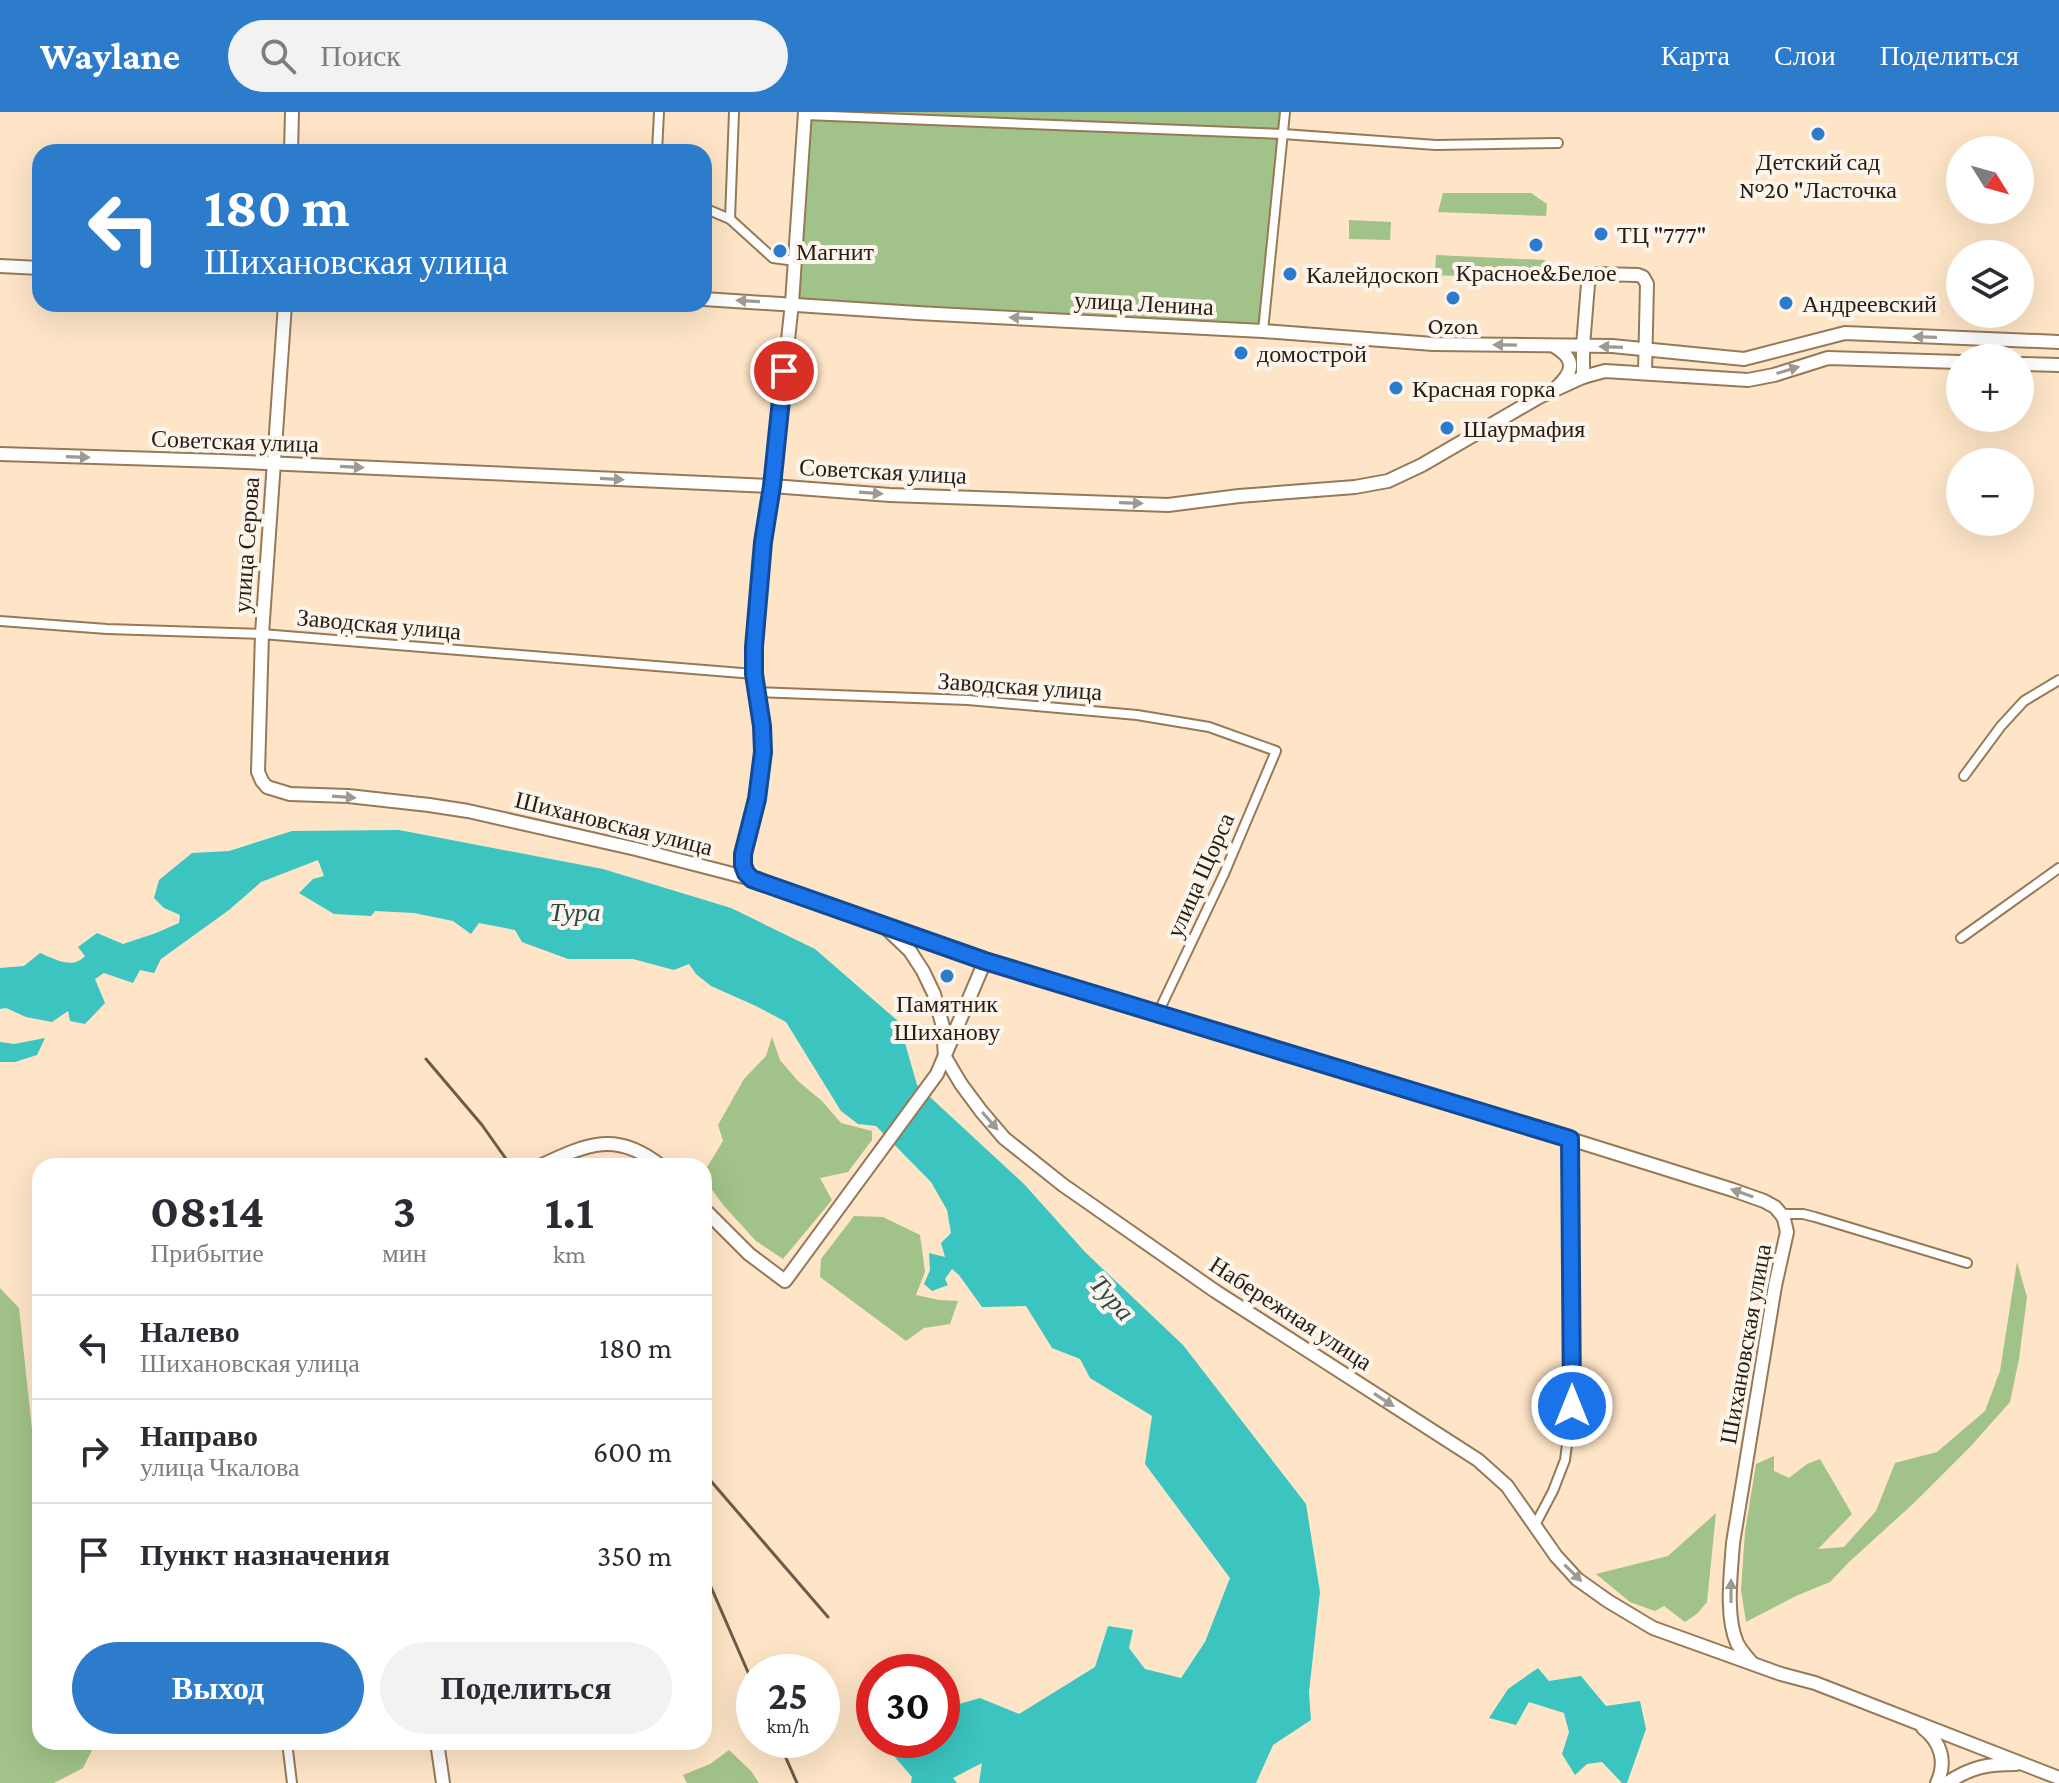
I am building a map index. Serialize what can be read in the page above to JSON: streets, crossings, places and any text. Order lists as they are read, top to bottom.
{
  "streets": {
    "main road": [
      "улица Ленина",
      "Советская улица",
      "улица Серова",
      "Шихановская улица",
      "Набережная улица"
    ],
    "street": ["Заводская улица", "улица Щорса"]
  },
  "crossings": [
    ["Советская улица", "улица Серова"],
    ["улица Серова", "Заводская улица"],
    ["улица Серова", "Шихановская улица"],
    ["Заводская улица", "улица Щорса"],
    ["Шихановская улица", "улица Щорса"],
    ["Шихановская улица", "Набережная улица"]
  ],
  "one_way": ["улица Ленина", "Советская улица", "Набережная улица"],
  "water": ["Тура"],
  "places": [
    "Детский сад №20 \"Ласточка",
    "ТЦ \"777\"",
    "Красное&Белое",
    "Магнит",
    "Калейдоскоп",
    "Ozon",
    "Андреевский",
    "домострой",
    "Красная горка",
    "Шаурмафия",
    "Памятник Шиханову"
  ],
  "north": "bottom right",
  "page": {
    "header": "Waylane",
    "search": "Поиск",
    "nav": ["Карта", "Слои", "Поделиться"],
    "map_buttons": ["+", "−"],
    "turn": ["180 m", "Шихановская улица"],
    "eta": [
      "08:14",
      "Прибытие",
      "3",
      "мин",
      "1.1",
      "km"
    ],
    "list": [
      {
        "name": "Налево",
        "note": "Шихановская улица",
        "value": "180 m"
      },
      {
        "name": "Направо",
        "note": "улица Чкалова",
        "value": "600 m"
      },
      {
        "name": "Пункт назначения",
        "value": "350 m"
      }
    ],
    "buttons": ["Выход", "Поделиться"],
    "speed": "25 km/h",
    "limit": "30"
  }
}
